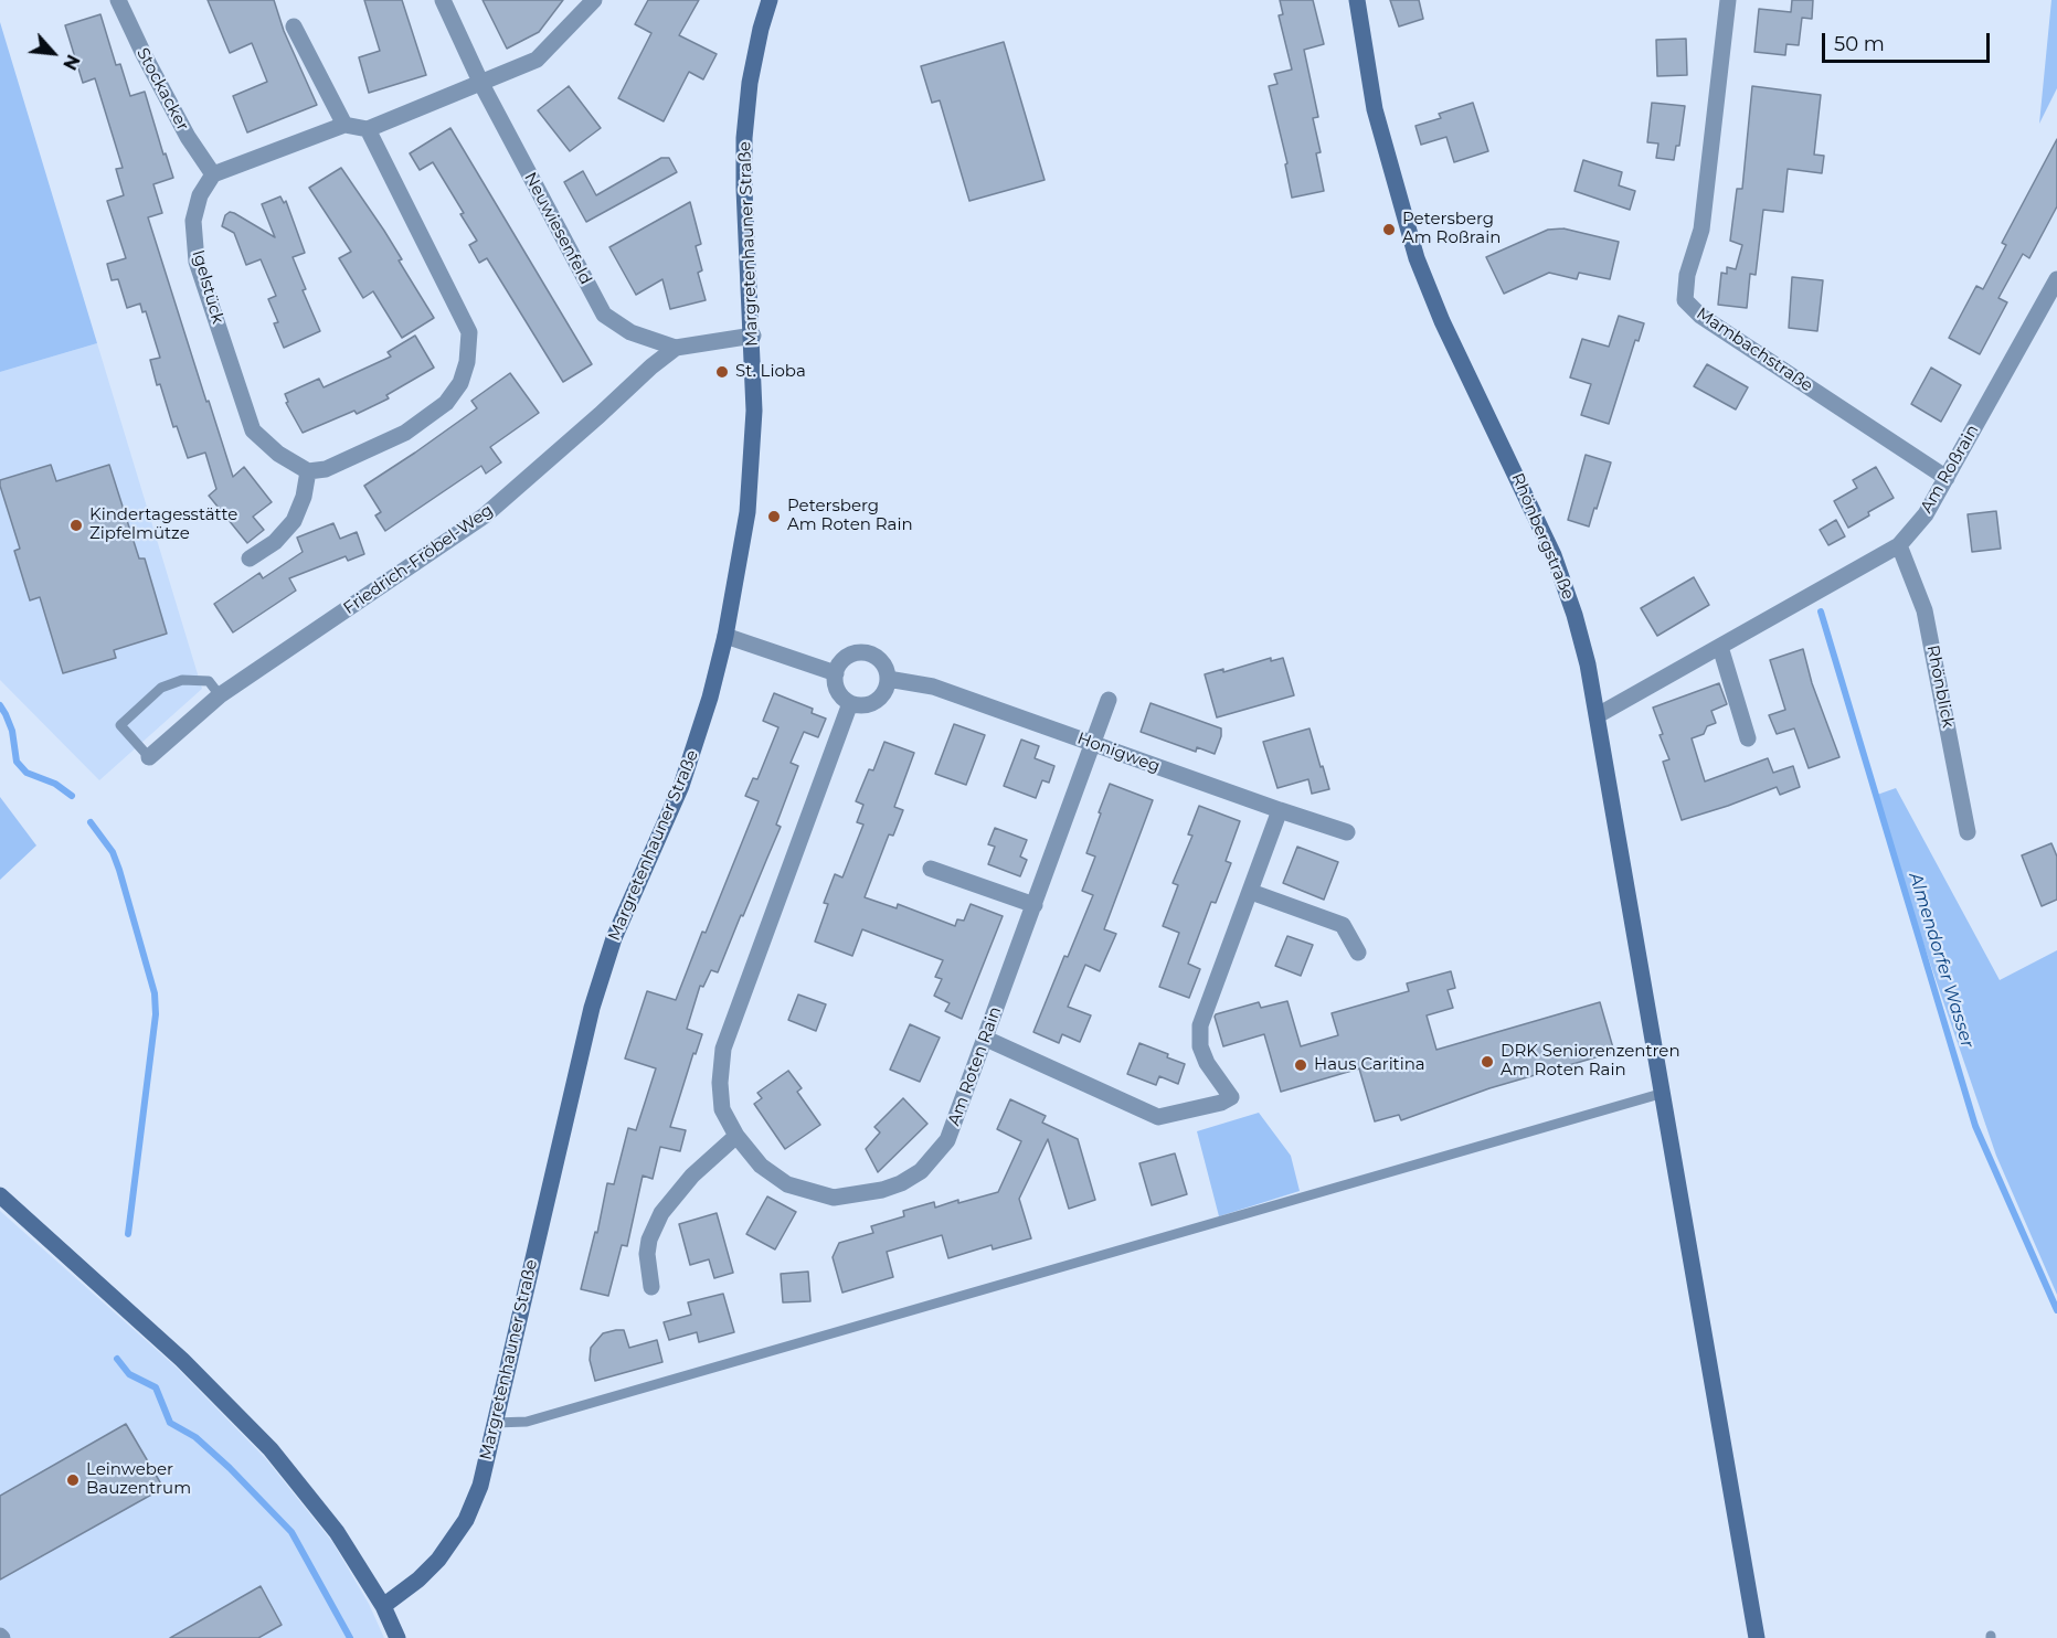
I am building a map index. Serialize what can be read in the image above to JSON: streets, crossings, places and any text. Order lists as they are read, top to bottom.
{
  "streets": {
    "street": [
      "Stockacker",
      "Neuwiesenfeld",
      "Margretenhauner Straße",
      "Igelstück",
      "Mambachstraße",
      "Am Roßrain",
      "Rhönbergstraße",
      "Friedrich-Fröbel-Weg",
      "Rhönblick",
      "Honigweg",
      "Am Roten Rain"
    ]
  },
  "crossings": [
    ["Stockacker", "Igelstück"],
    ["Neuwiesenfeld", "Margretenhauner Straße"],
    ["Neuwiesenfeld", "Friedrich-Fröbel-Weg"],
    ["Mambachstraße", "Am Roßrain"],
    ["Am Roßrain", "Rhönbergstraße"],
    ["Am Roßrain", "Rhönblick"],
    ["Honigweg", "Am Roten Rain"]
  ],
  "water": ["Almendorfer Wasser"],
  "places": [
    "Petersberg Am Roßrain",
    "St. Lioba",
    "Petersberg Am Roten Rain",
    "Kindertagesstätte Zipfelmütze",
    "DRK Seniorenzentren Am Roten Rain",
    "Haus Caritina",
    "Leinweber Bauzentrum"
  ],
  "scale_bar": "50 m",
  "north": "bottom right"
}
